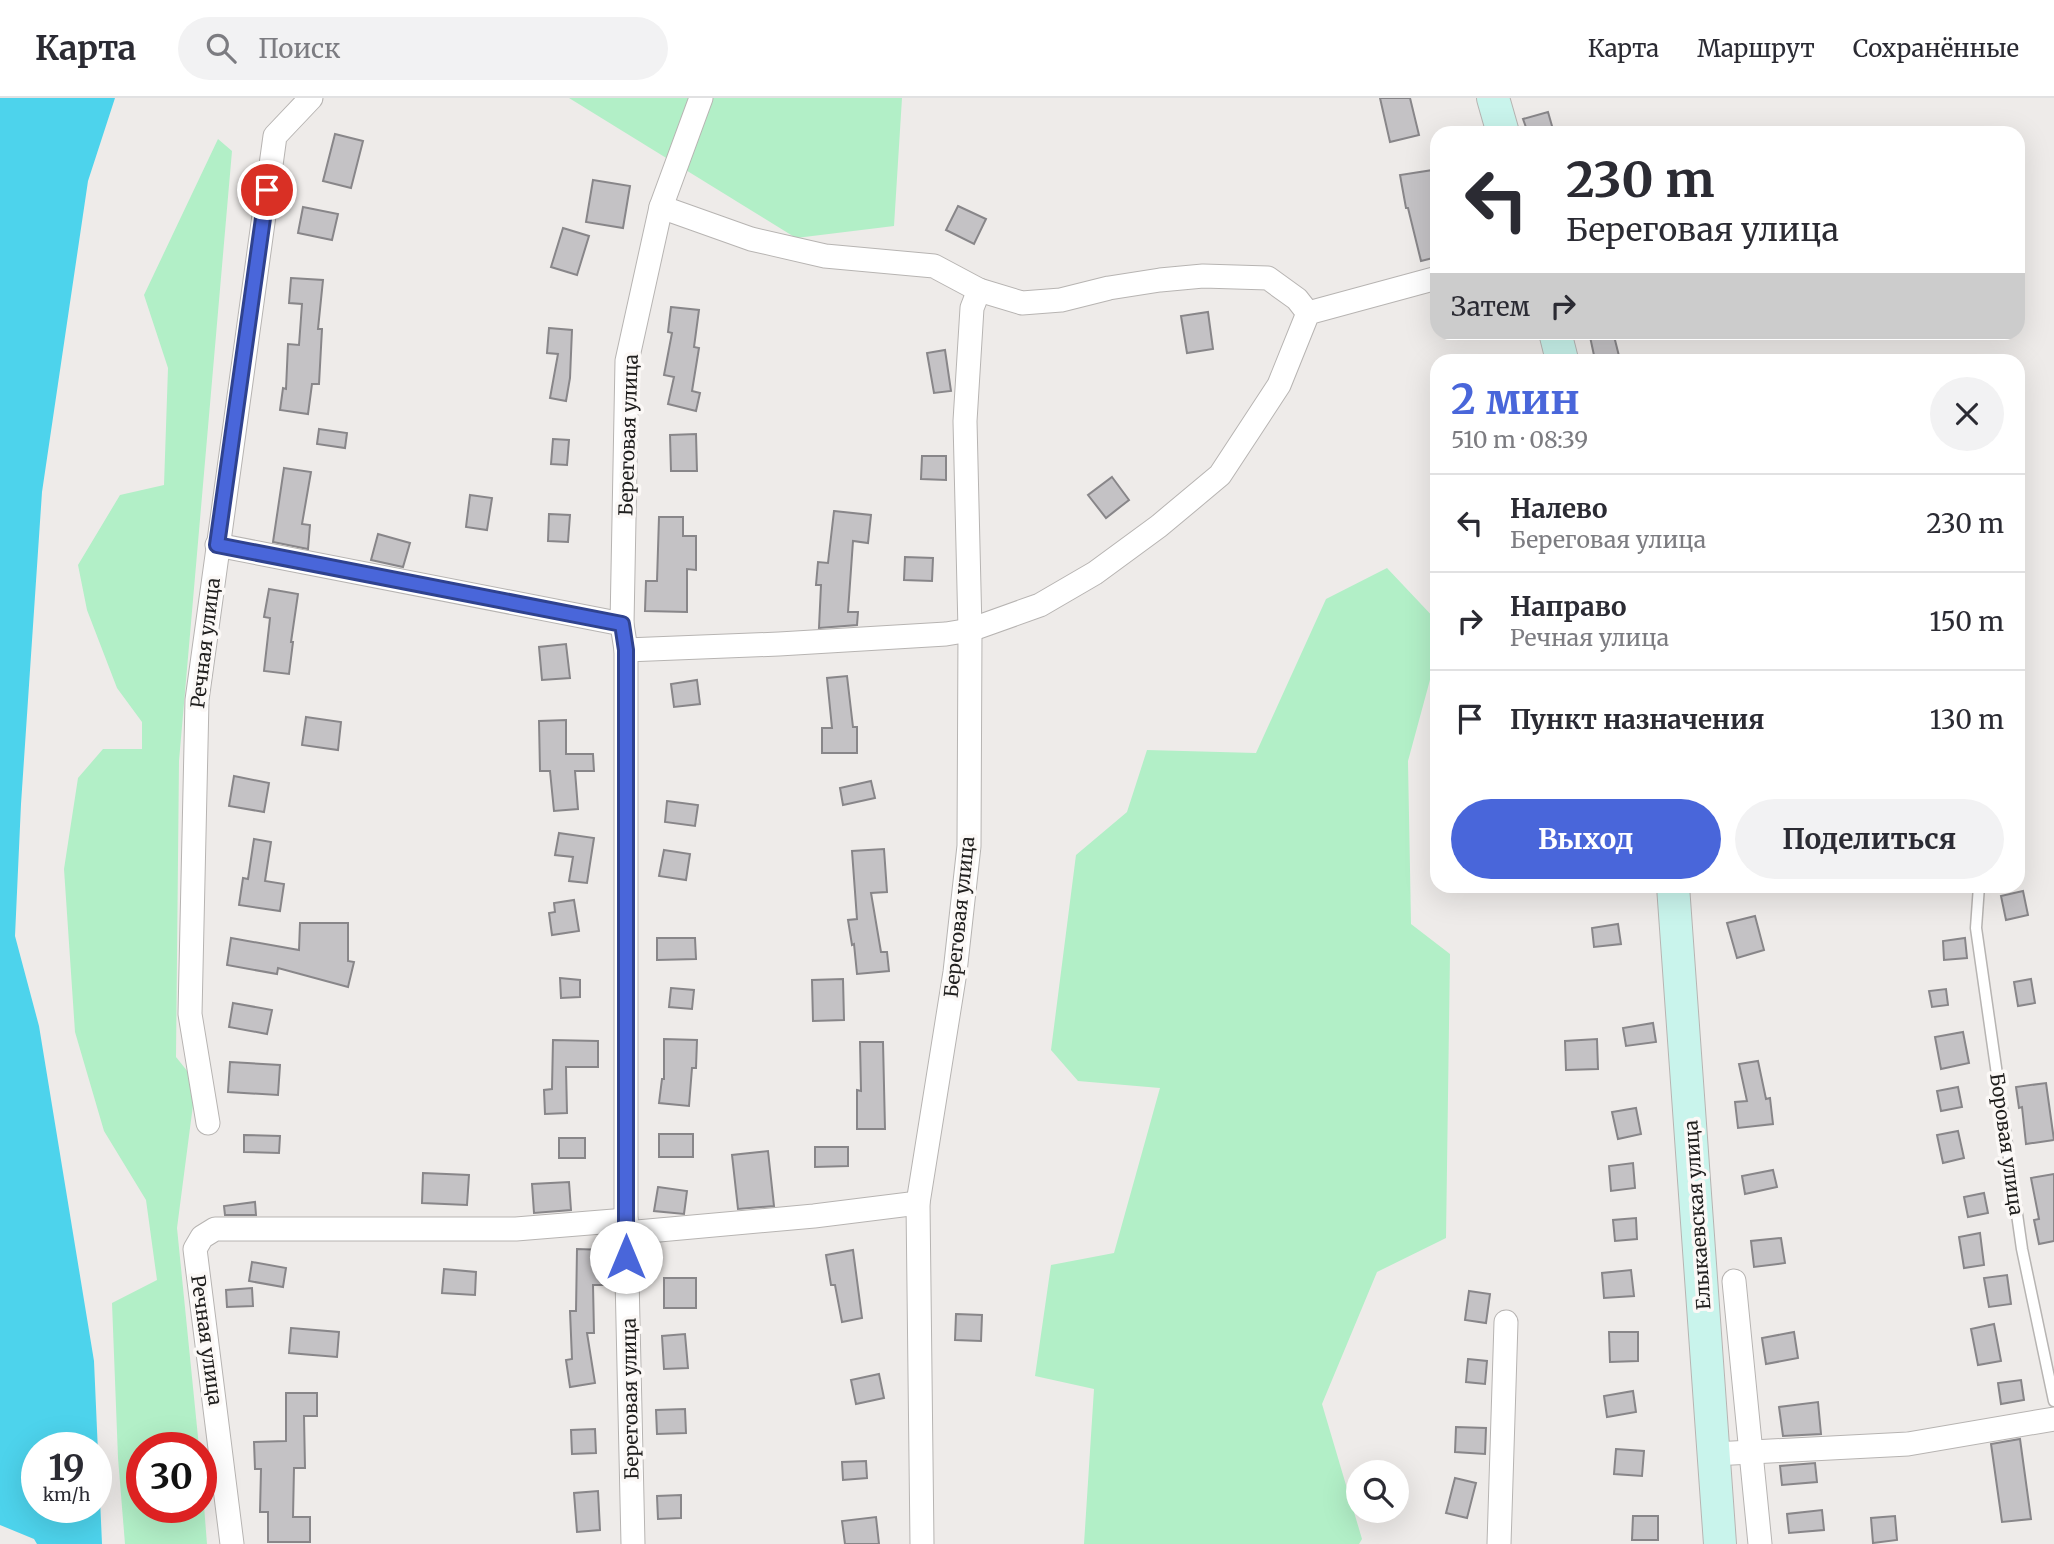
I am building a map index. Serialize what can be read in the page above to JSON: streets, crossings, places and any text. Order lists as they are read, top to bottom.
{
  "streets": {
    "street": ["Береговая улица", "Речная улица", "Елыкаевская улица"],
    "lane": ["Боровая улица"]
  },
  "crossings": [
    ["Береговая улица", "Речная улица"]
  ],
  "page": {
    "header": "Карта",
    "search": "Поиск",
    "nav": ["Карта", "Маршрут", "Сохранённые"],
    "turn": ["230 m", "Береговая улица"],
    "then": "Затем",
    "heading": ["2 мин", "510 m · 08:39"],
    "list": [
      {
        "name": "Налево",
        "note": "Береговая улица",
        "value": "230 m"
      },
      {
        "name": "Направо",
        "note": "Речная улица",
        "value": "150 m"
      },
      {
        "name": "Пункт назначения",
        "value": "130 m"
      }
    ],
    "buttons": ["Выход", "Поделиться"],
    "speed": "19 km/h",
    "limit": "30"
  }
}
